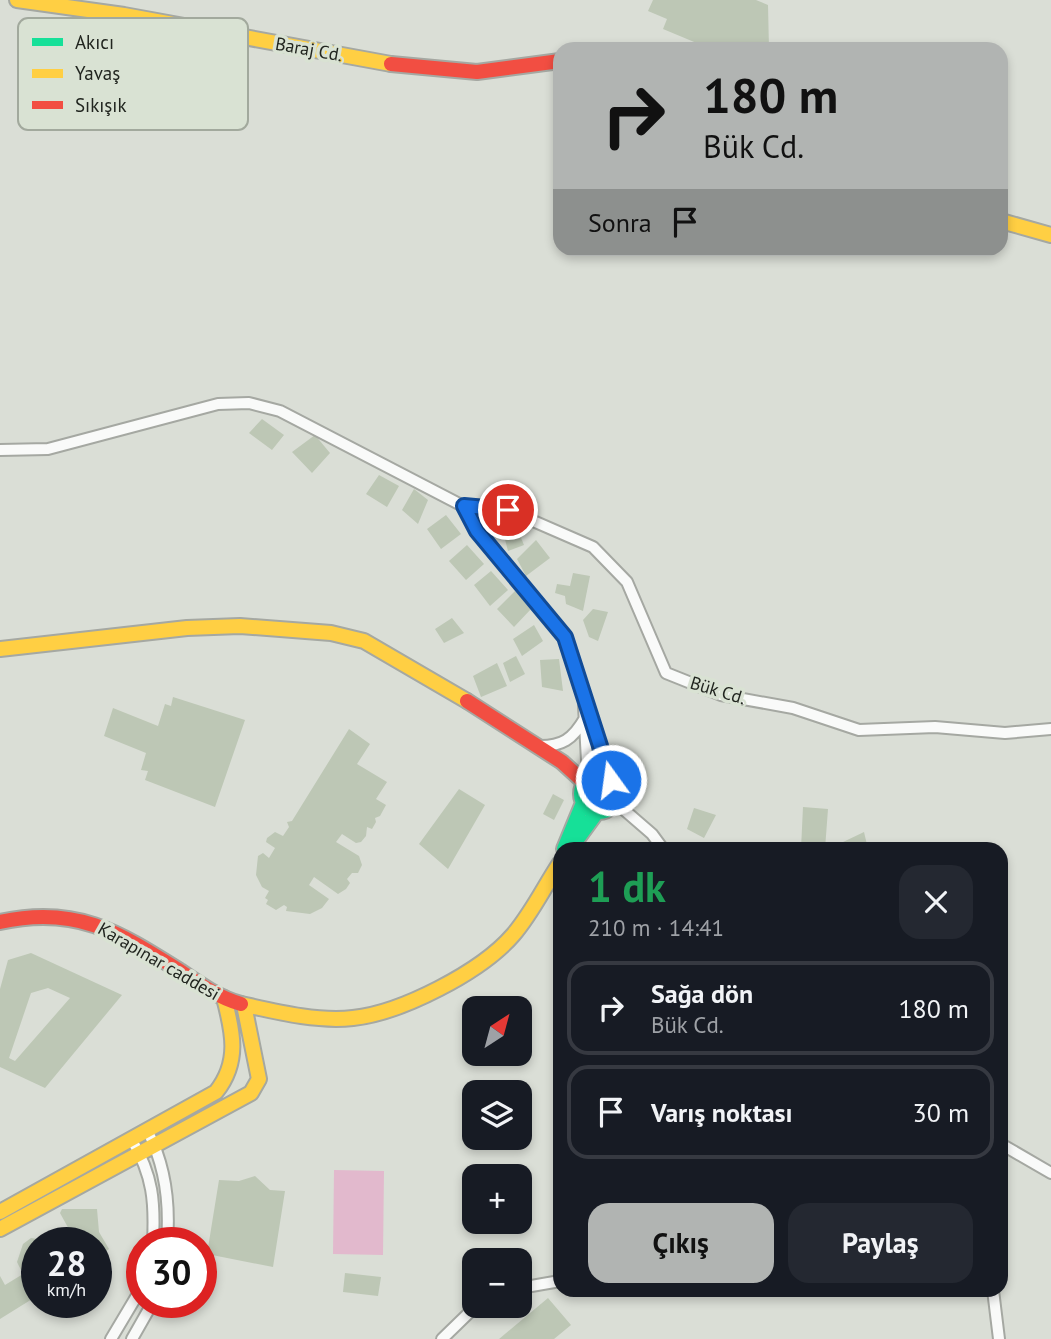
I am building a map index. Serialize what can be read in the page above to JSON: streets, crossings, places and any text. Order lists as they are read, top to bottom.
{
  "streets": {
    "street": ["Baraj Cd.", "Bük Cd.", "Karapınar caddesi"]
  },
  "legend": ["Akıcı", "Yavaş", "Sıkışık"],
  "north": "top right",
  "page": {
    "turn": ["180 m", "Bük Cd."],
    "then": "Sonra",
    "heading": ["1 dk", "210 m · 14:41"],
    "list": [
      {
        "name": "Sağa dön",
        "note": "Bük Cd.",
        "value": "180 m"
      },
      {
        "name": "Varış noktası",
        "value": "30 m"
      }
    ],
    "map_buttons": ["+", "−"],
    "buttons": ["Çıkış", "Paylaş"],
    "speed": "28 km/h",
    "limit": "30"
  }
}
